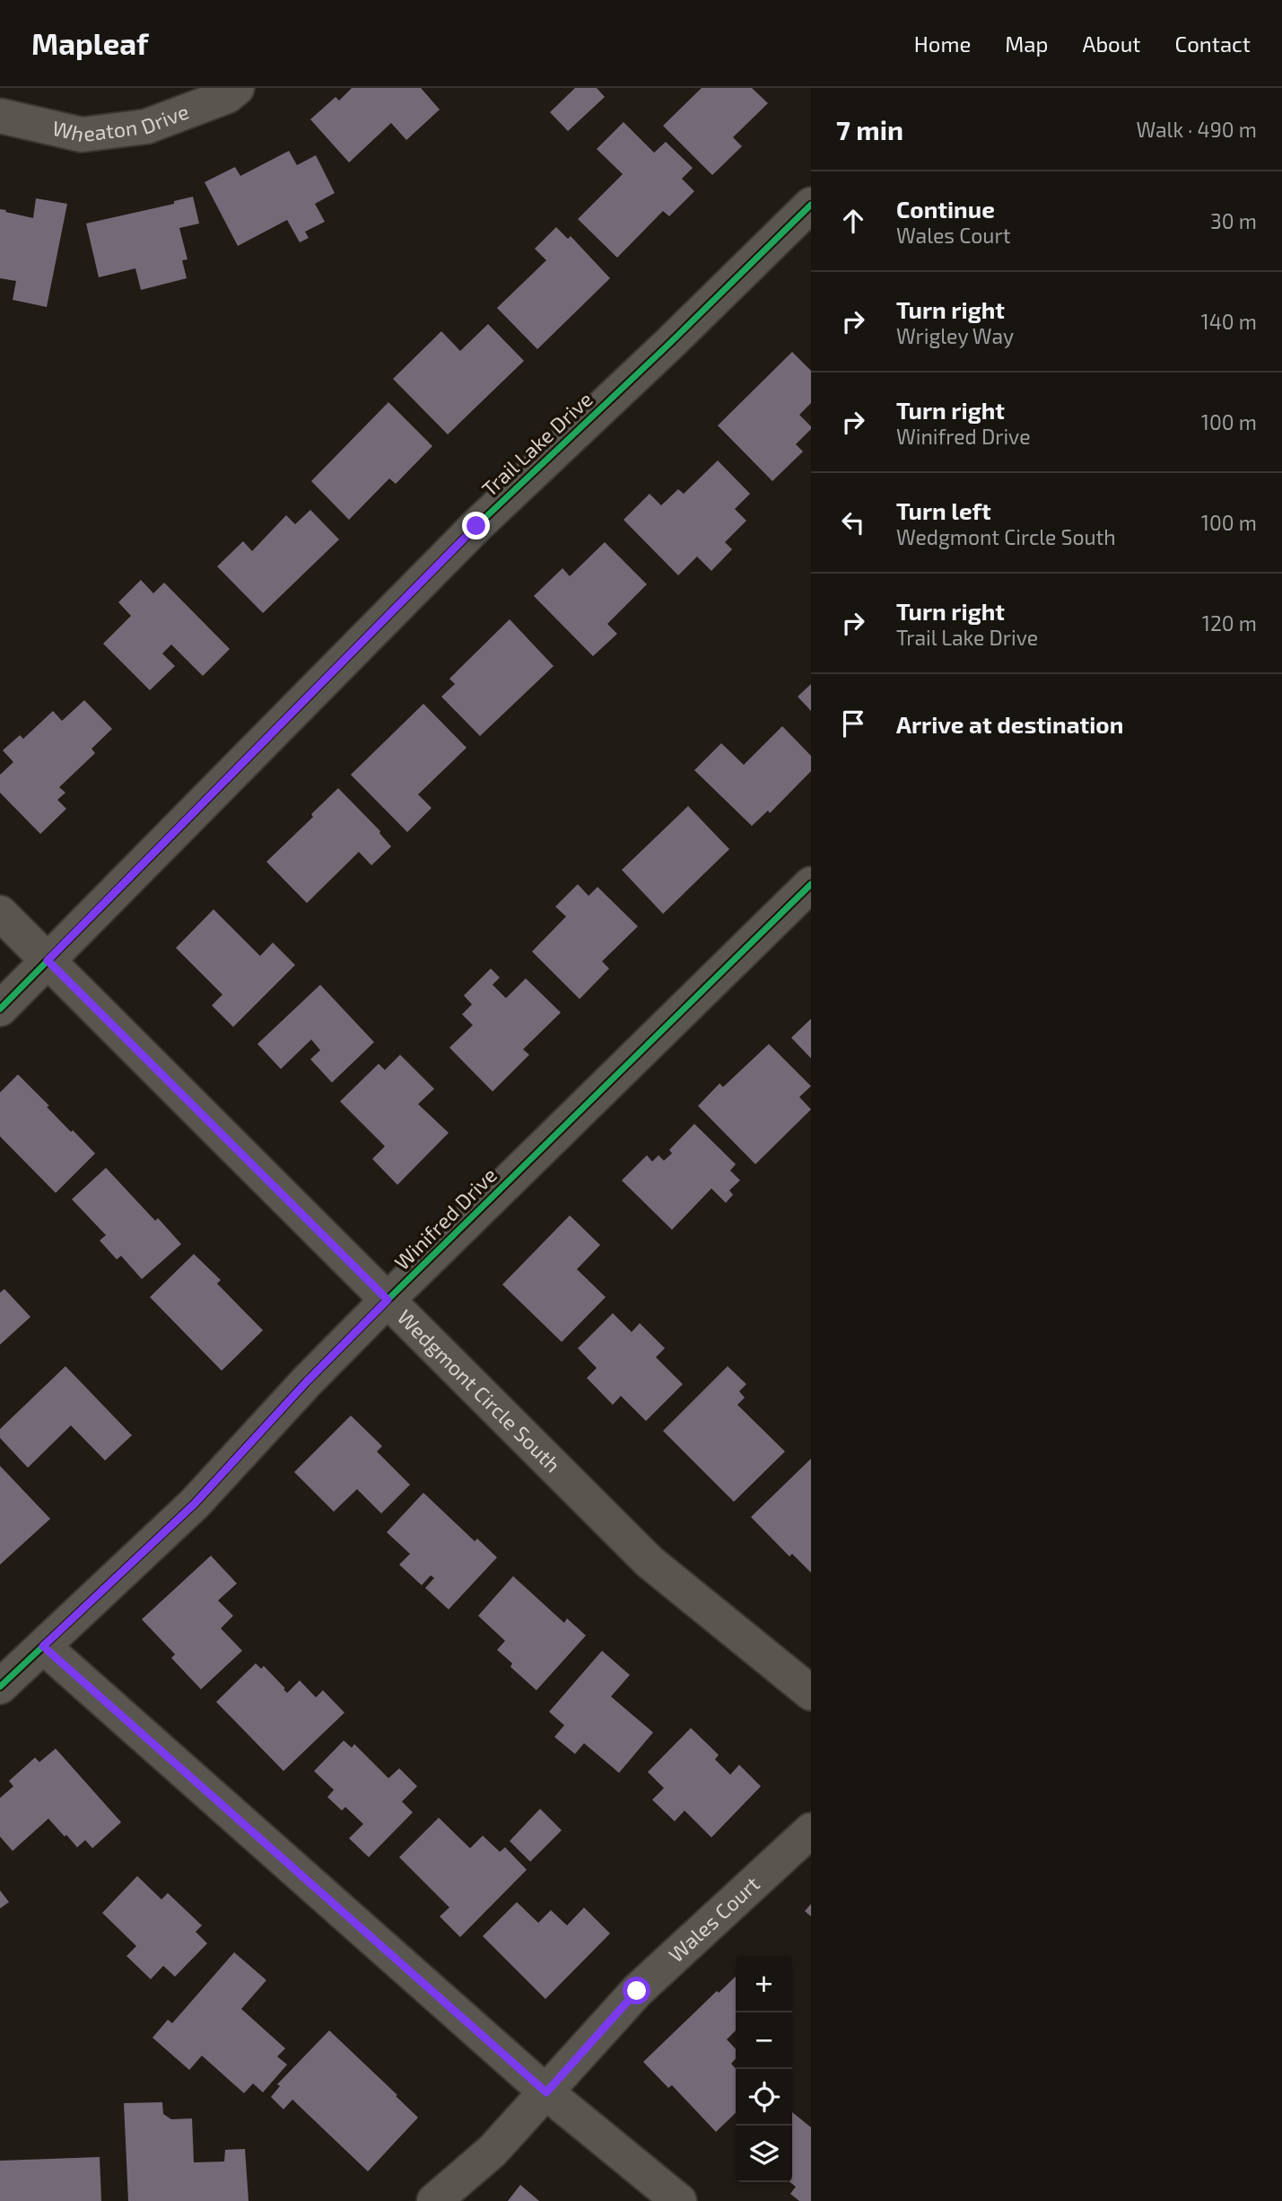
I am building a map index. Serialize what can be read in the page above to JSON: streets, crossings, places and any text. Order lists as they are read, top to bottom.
{
  "streets": {
    "street": [
      "Wheaton Drive",
      "Trail Lake Drive",
      "Winifred Drive",
      "Wedgmont Circle South",
      "Wales Court"
    ]
  },
  "crossings": [
    ["Trail Lake Drive", "Wedgmont Circle South"],
    ["Winifred Drive", "Wedgmont Circle South"]
  ],
  "page": {
    "header": "Mapleaf",
    "nav": [
      "Home",
      "Map",
      "About",
      "Contact"
    ],
    "heading": ["7 min", "Walk · 490 m"],
    "list": [
      ["Continue", "Wales Court", "30 m"],
      ["Turn right", "Wrigley Way", "140 m"],
      ["Turn right", "Winifred Drive", "100 m"],
      ["Turn left", "Wedgmont Circle South", "100 m"],
      ["Turn right", "Trail Lake Drive", "120 m"],
      "Arrive at destination"
    ],
    "map_buttons": ["+", "−"]
  }
}
